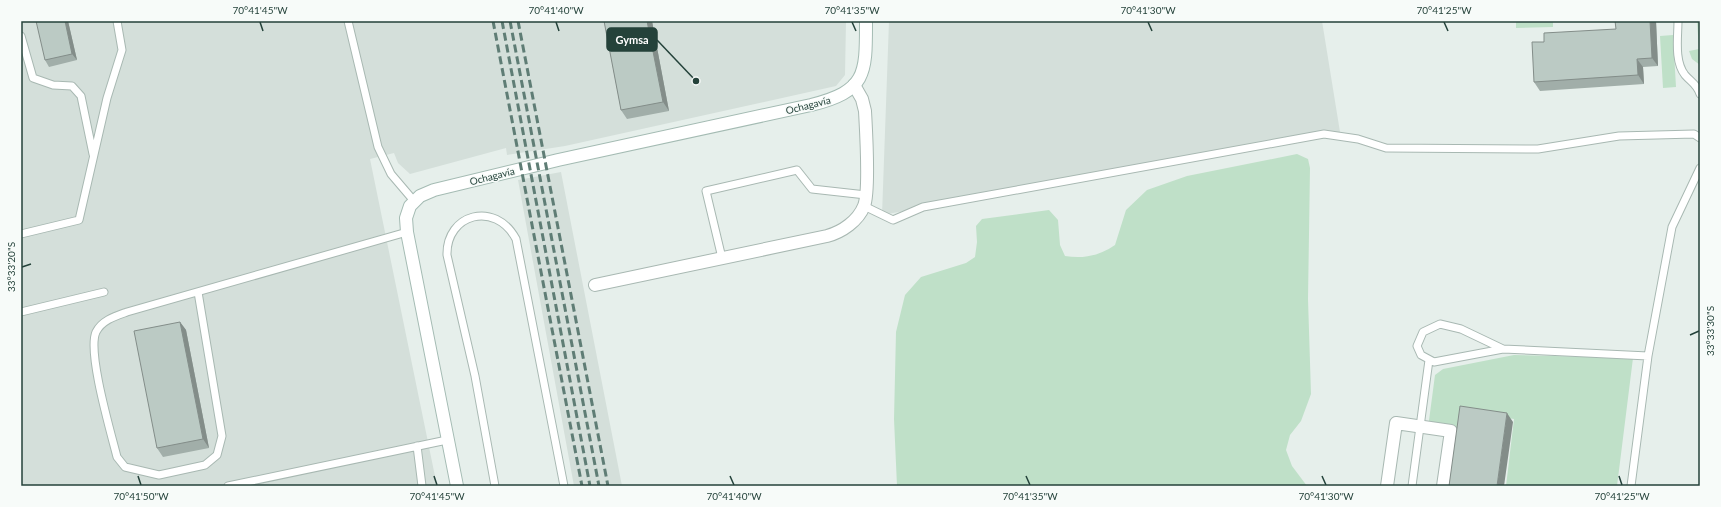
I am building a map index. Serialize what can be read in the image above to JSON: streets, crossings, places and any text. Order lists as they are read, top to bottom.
{
  "streets": {
    "main road": ["Ochagavía"]
  },
  "places": ["Gymsa"],
  "coordinates": [
    "70°41'45\"W",
    "70°41'40\"W",
    "70°41'35\"W",
    "70°41'30\"W",
    "70°41'25\"W",
    "33°33'20\"S",
    "33°33'30\"S",
    "70°41'50\"W"
  ]
}
